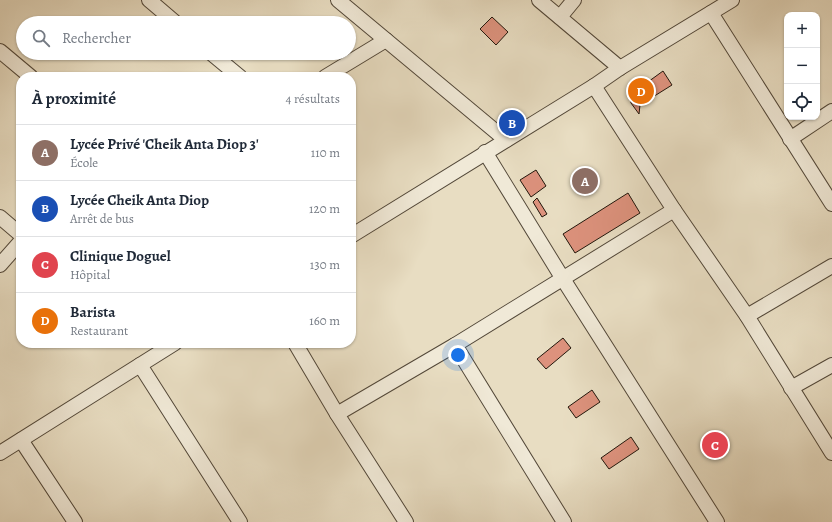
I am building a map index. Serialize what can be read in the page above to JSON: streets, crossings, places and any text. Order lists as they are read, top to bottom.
{
  "page": {
    "map_buttons": ["+", "−"],
    "search": "Rechercher",
    "heading": ["À proximité", "4 résultats"],
    "pins": [
      "D",
      "B",
      "A",
      "C"
    ],
    "list": [
      {
        "mark": "A",
        "name": "Lycée Privé 'Cheik Anta Diop 3'",
        "note": "École",
        "value": "110 m"
      },
      {
        "mark": "B",
        "name": "Lycée Cheik Anta Diop",
        "note": "Arrêt de bus",
        "value": "120 m"
      },
      {
        "mark": "C",
        "name": "Clinique Doguel",
        "note": "Hôpital",
        "value": "130 m"
      },
      {
        "mark": "D",
        "name": "Barista",
        "note": "Restaurant",
        "value": "160 m"
      }
    ]
  }
}
